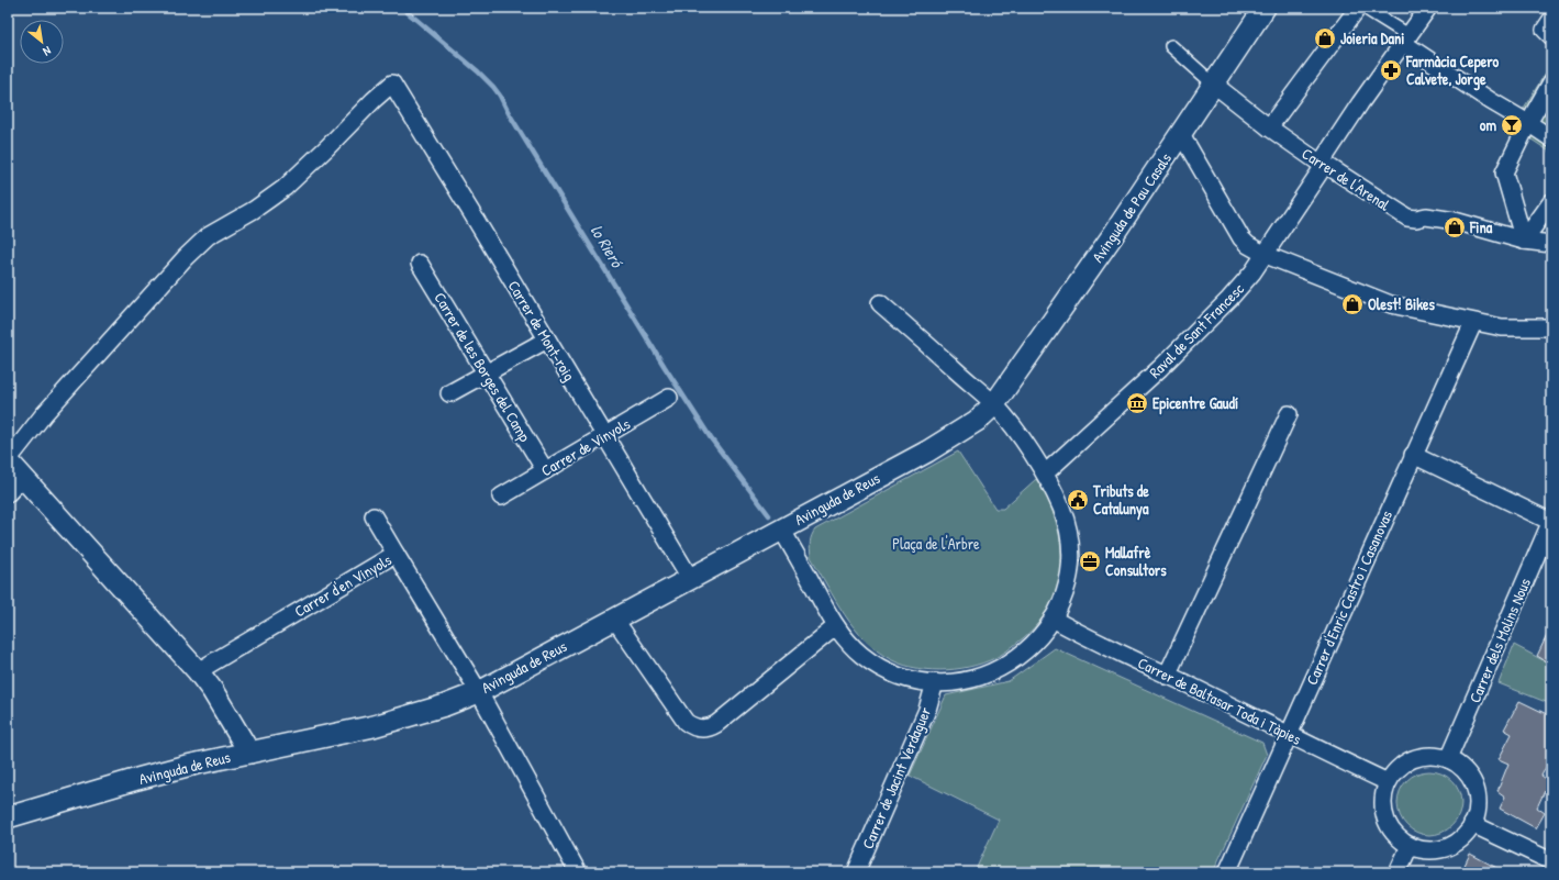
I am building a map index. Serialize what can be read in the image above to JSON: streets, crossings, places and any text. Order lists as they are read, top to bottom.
{
  "streets": {
    "street": [
      "Carrer de l'Arenal",
      "Avinguda de Pau Casals",
      "Carrer de Mont-roig",
      "Raval de Sant Francesc",
      "Carrer de les Borges del Camp",
      "Carrer de Vinyols",
      "Avinguda de Reus",
      "Carrer d'en Vinyols",
      "Carrer d'Enric Castro i Casanovas",
      "Carrer dels Molins Nous",
      "Carrer de Baltasar Toda i Tàpies",
      "Carrer de Jacint Verdaguer"
    ]
  },
  "crossings": [
    ["Carrer de l'Arenal", "Avinguda de Pau Casals"],
    ["Carrer de l'Arenal", "Raval de Sant Francesc"],
    ["Avinguda de Pau Casals", "Avinguda de Reus"],
    ["Carrer de Mont-roig", "Carrer de Vinyols"],
    ["Carrer de Mont-roig", "Avinguda de Reus"],
    ["Carrer de les Borges del Camp", "Carrer de Vinyols"],
    ["Avinguda de Reus", "Carrer d'en Vinyols"],
    ["Carrer d'Enric Castro i Casanovas", "Carrer de Baltasar Toda i Tàpies"],
    ["Carrer dels Molins Nous", "Carrer de Baltasar Toda i Tàpies"]
  ],
  "water": ["lo Rieró"],
  "parks": ["Plaça de l'Arbre"],
  "places": {
    "shop": ["Joieria Dani", "Fina", "Olest! Bikes"],
    "pharmacy": ["Farmàcia Cepero Calvete, Jorge"],
    "bar": ["om"],
    "museum": ["Epicentre Gaudí"],
    "public building": ["Tributs de Catalunya"],
    "office": ["Mallafrè Consultors"]
  },
  "north": "bottom right"
}
